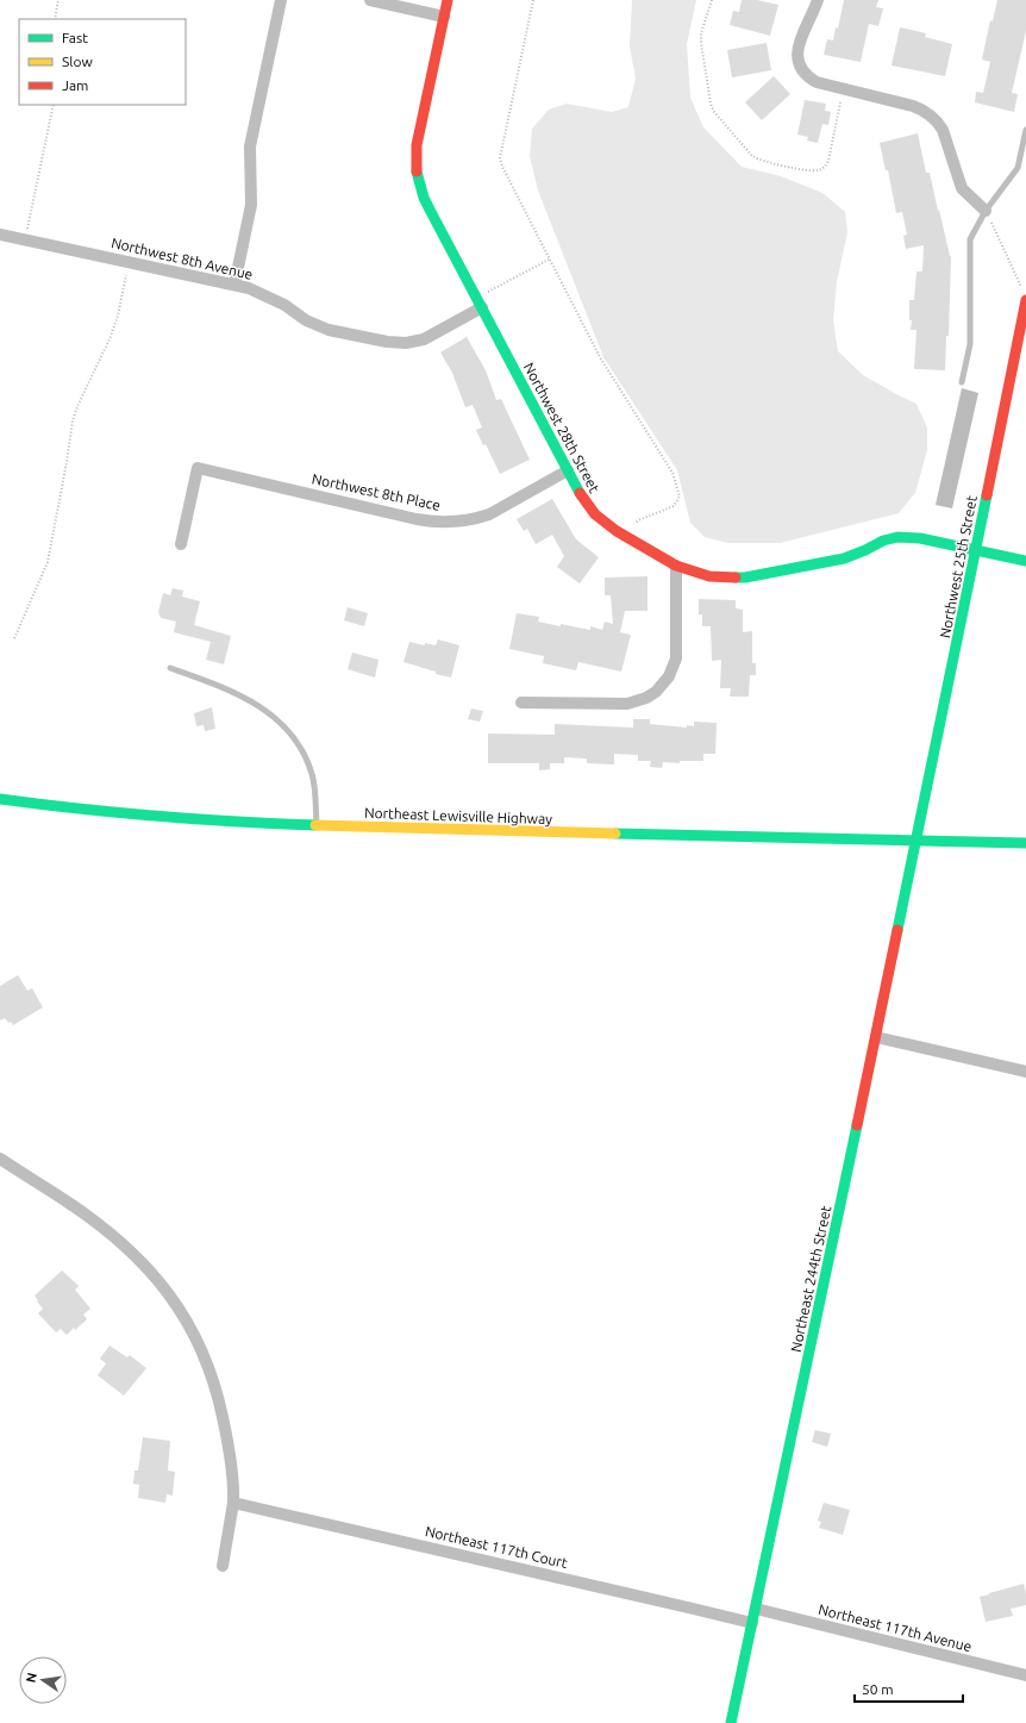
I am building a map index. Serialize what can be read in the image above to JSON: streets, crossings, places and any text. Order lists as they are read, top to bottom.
{
  "streets": {
    "street": [
      "Northwest 8th Avenue",
      "Northwest 28th Street",
      "Northwest 8th Place",
      "Northwest 25th Street",
      "Northeast Lewisville Highway",
      "Northeast 244th Street",
      "Northeast 117th Court",
      "Northeast 117th Avenue"
    ]
  },
  "crossings": [
    ["Northwest 8th Avenue", "Northwest 28th Street"],
    ["Northwest 28th Street", "Northwest 8th Place"],
    ["Northwest 28th Street", "Northwest 25th Street"],
    ["Northwest 25th Street", "Northeast Lewisville Highway"],
    ["Northwest 25th Street", "Northeast 244th Street"],
    ["Northeast Lewisville Highway", "Northeast 244th Street"],
    ["Northeast 244th Street", "Northeast 117th Court"],
    ["Northeast 244th Street", "Northeast 117th Avenue"]
  ],
  "legend": ["Fast", "Slow", "Jam"],
  "scale_bar": "50 m",
  "north": "left"
}
